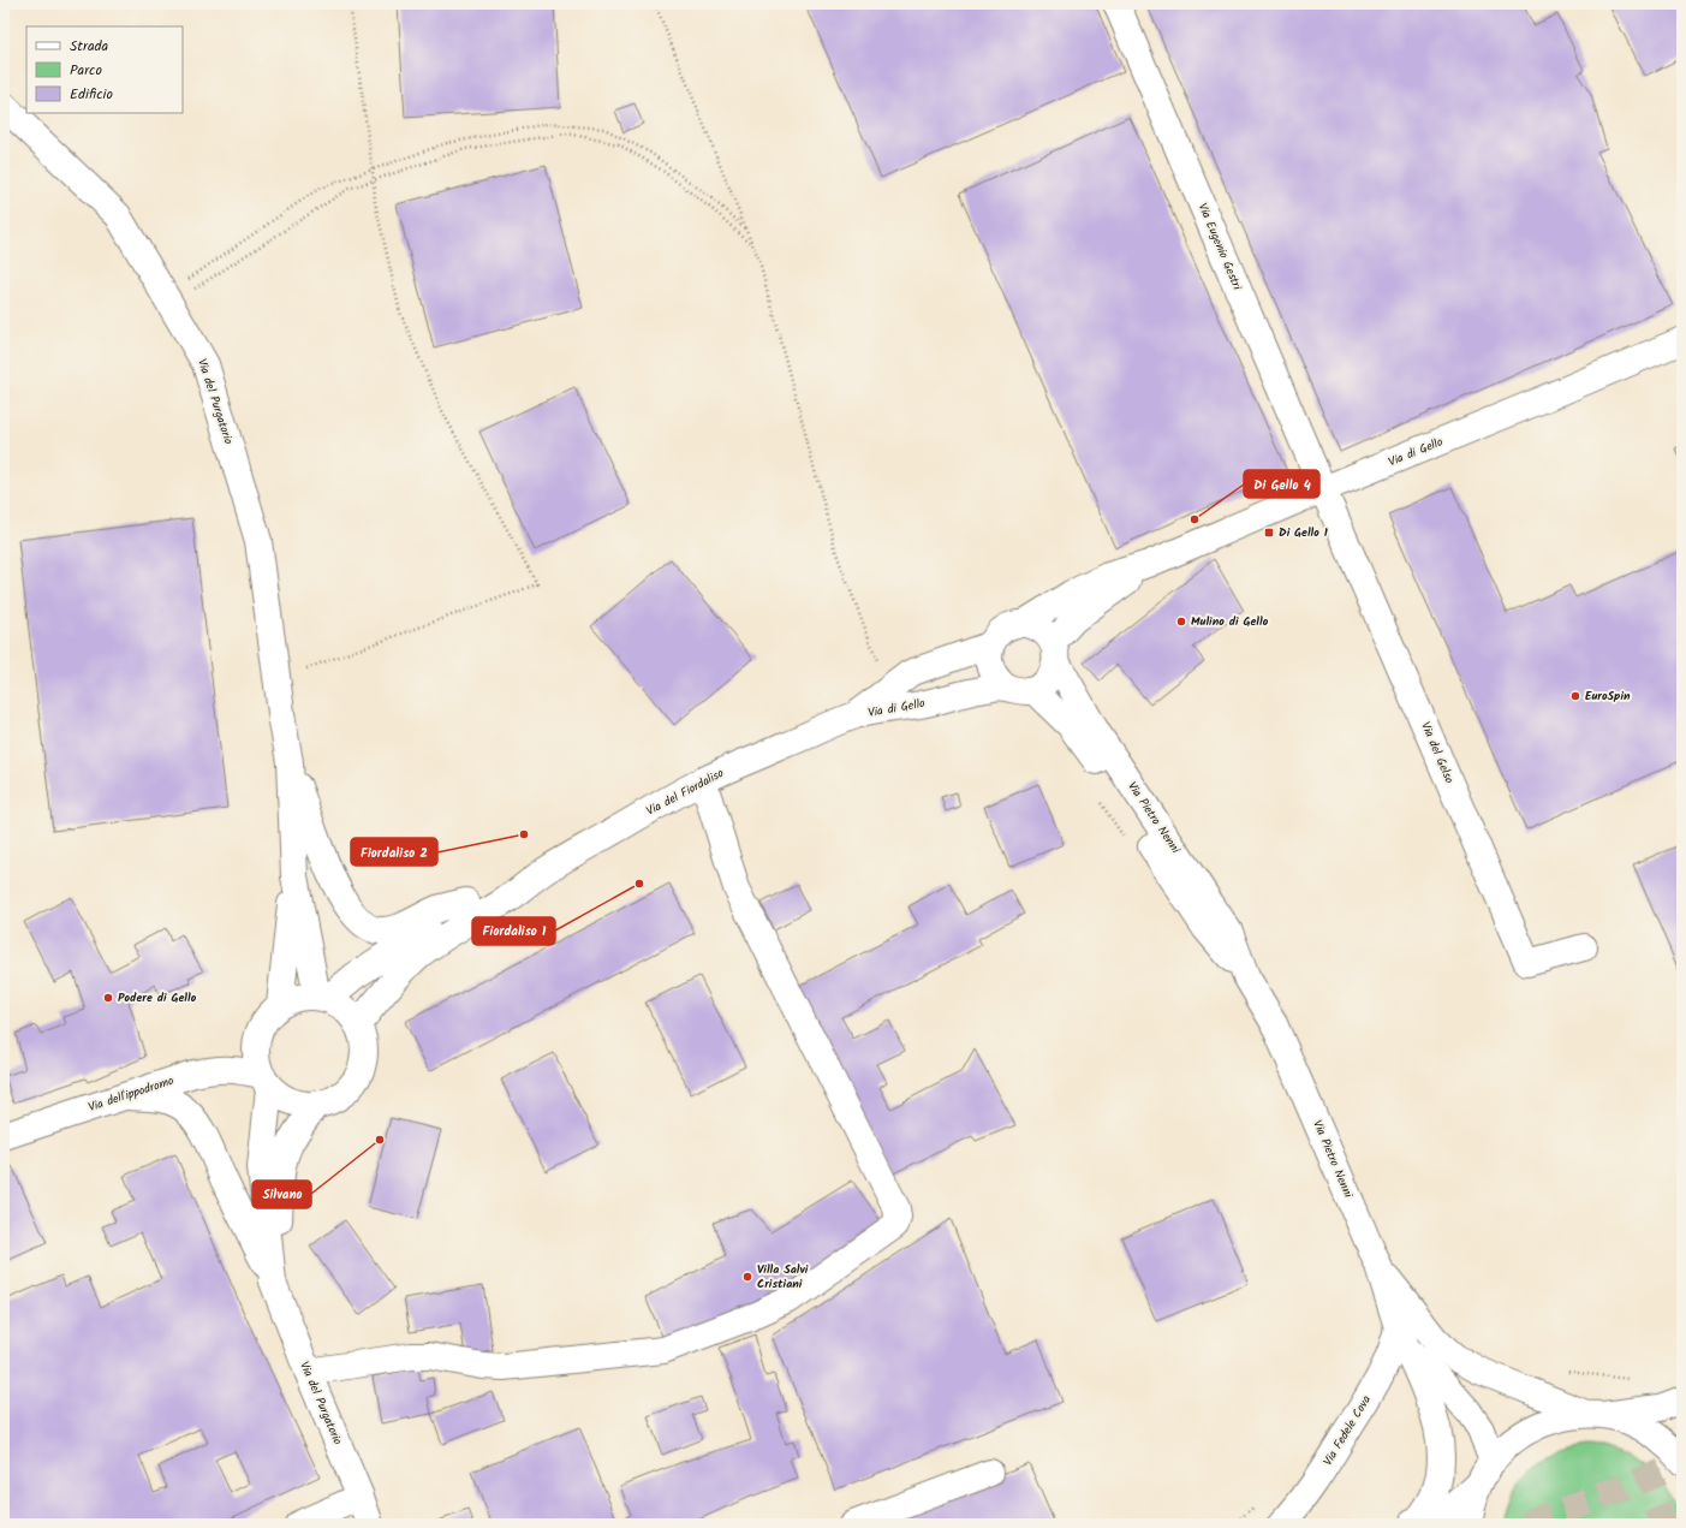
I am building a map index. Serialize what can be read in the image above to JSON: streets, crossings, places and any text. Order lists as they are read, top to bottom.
{
  "streets": {
    "main road": [
      "Via Eugenio Gestri",
      "Via del Purgatorio",
      "Via di Gello",
      "Via del Gelso",
      "Via del Fiordaliso",
      "Via Pietro Nenni",
      "Via dell'ippodromo",
      "Via Fedele Cova"
    ]
  },
  "crossings": [
    ["Via Eugenio Gestri", "Via di Gello"],
    ["Via Eugenio Gestri", "Via del Gelso"],
    ["Via del Purgatorio", "Via del Fiordaliso"],
    ["Via del Purgatorio", "Via dell'ippodromo"],
    ["Via di Gello", "Via del Gelso"],
    ["Via di Gello", "Via del Fiordaliso"],
    ["Via di Gello", "Via Pietro Nenni"],
    ["Via del Fiordaliso", "Via dell'ippodromo"],
    ["Via Pietro Nenni", "Via Fedele Cova"]
  ],
  "places": {
    "other": [
      "Di Gello 4",
      "Mulino di Gello",
      "EuroSpin",
      "Fiordaliso 2",
      "Fiordaliso 1",
      "Podere di Gello",
      "Silvano",
      "Villa Salvi Cristiani"
    ],
    "transit": ["Di Gello 1"]
  },
  "legend": ["Strada", "Parco", "Edificio"]
}
